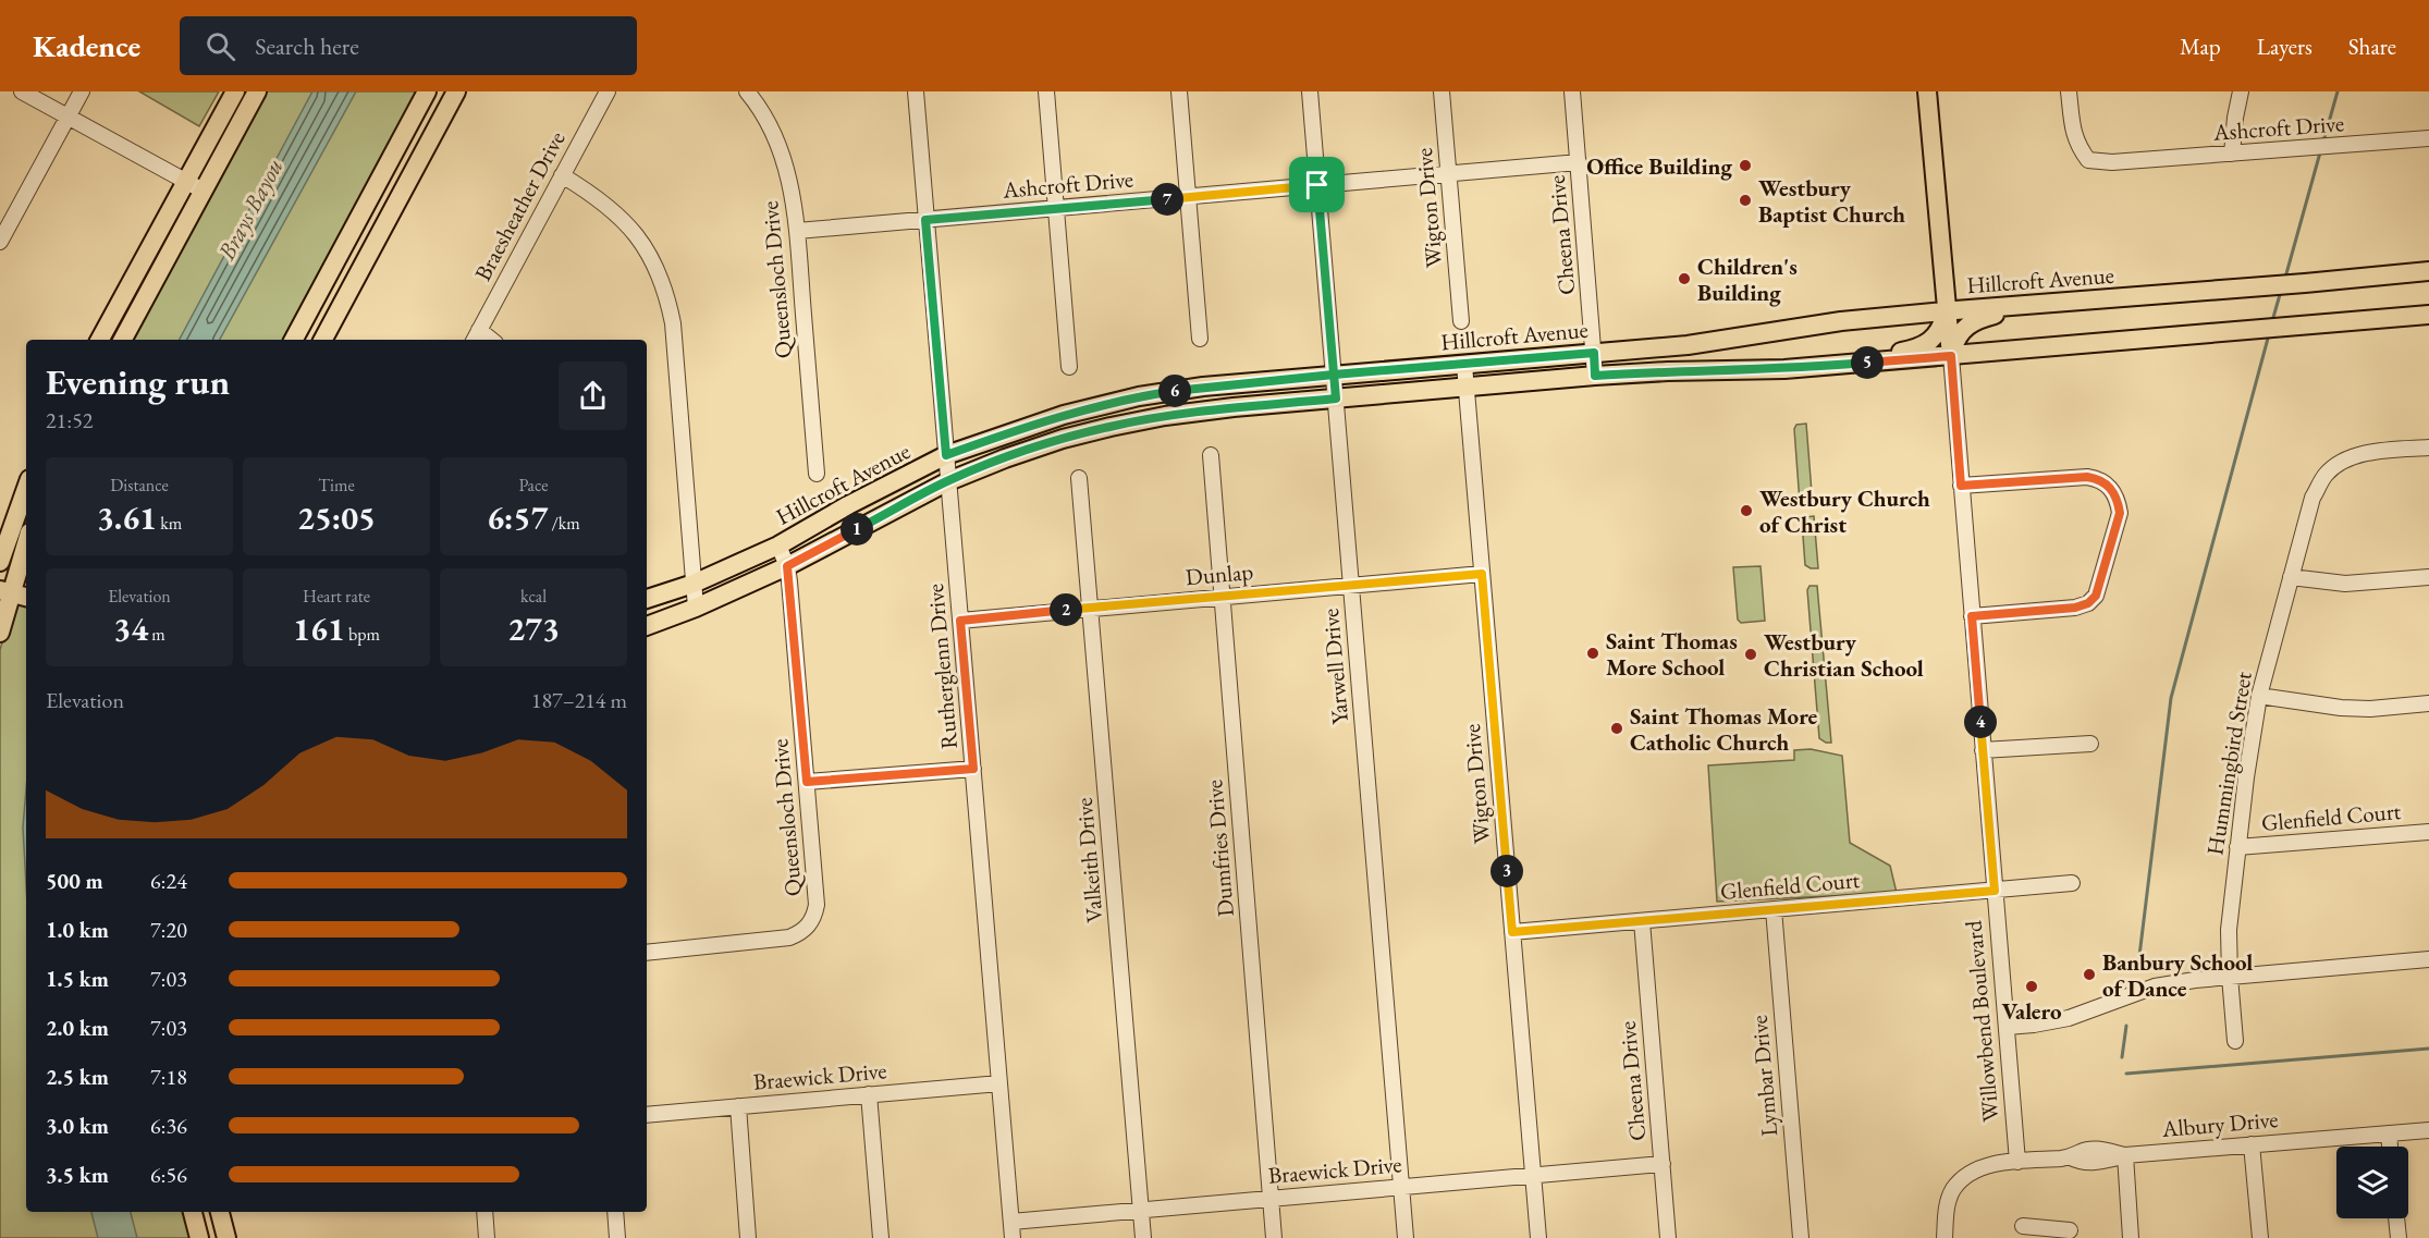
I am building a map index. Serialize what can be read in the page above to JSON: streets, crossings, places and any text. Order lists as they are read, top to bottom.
{
  "streets": {
    "main road": ["Hillcroft Avenue", "Willowbend Boulevard"],
    "street": [
      "Ashcroft Drive",
      "Braesheather Drive",
      "Wigton Drive",
      "Cheena Drive",
      "Queensloch Drive",
      "Dunlap",
      "Rutherglenn Drive",
      "Yarwell Drive",
      "Hummingbird Street",
      "Glenfield Court",
      "Dumfries Drive",
      "Valkeith Drive",
      "Braewick Drive",
      "Lymbar Drive",
      "Albury Drive"
    ]
  },
  "crossings": [
    ["Ashcroft Drive", "Wigton Drive"],
    ["Ashcroft Drive", "Cheena Drive"],
    ["Ashcroft Drive", "Queensloch Drive"],
    ["Ashcroft Drive", "Rutherglenn Drive"],
    ["Ashcroft Drive", "Yarwell Drive"],
    ["Wigton Drive", "Hillcroft Avenue"],
    ["Wigton Drive", "Dunlap"],
    ["Wigton Drive", "Glenfield Court"],
    ["Wigton Drive", "Braewick Drive"],
    ["Cheena Drive", "Hillcroft Avenue"],
    ["Cheena Drive", "Glenfield Court"],
    ["Cheena Drive", "Braewick Drive"],
    ["Queensloch Drive", "Hillcroft Avenue"],
    ["Hillcroft Avenue", "Rutherglenn Drive"],
    ["Hillcroft Avenue", "Yarwell Drive"],
    ["Hillcroft Avenue", "Willowbend Boulevard"],
    ["Dunlap", "Rutherglenn Drive"],
    ["Dunlap", "Yarwell Drive"],
    ["Dunlap", "Dumfries Drive"],
    ["Dunlap", "Valkeith Drive"],
    ["Rutherglenn Drive", "Braewick Drive"],
    ["Yarwell Drive", "Braewick Drive"],
    ["Hummingbird Street", "Glenfield Court"],
    ["Glenfield Court", "Willowbend Boulevard"],
    ["Glenfield Court", "Lymbar Drive"],
    ["Dumfries Drive", "Braewick Drive"],
    ["Valkeith Drive", "Braewick Drive"],
    ["Willowbend Boulevard", "Albury Drive"]
  ],
  "water": ["Brays Bayou"],
  "places": [
    "Office Building",
    "Westbury Baptist Church",
    "Children's Building",
    "Westbury Church of Christ",
    "Saint Thomas More School",
    "Westbury Christian School",
    "Saint Thomas More Catholic Church",
    "Banbury School of Dance",
    "Valero"
  ],
  "page": {
    "header": "Kadence",
    "search": "Search here",
    "nav": ["Map", "Layers", "Share"],
    "pins": [
      "7",
      "5",
      "6",
      "1",
      "2",
      "4",
      "3"
    ],
    "heading": ["Evening run", "21:52"],
    "stats": [
      ["Distance", "3.61 km"],
      ["Time", "25:05"],
      ["Pace", "6:57 /km"],
      ["Elevation", "34 m"],
      ["Heart rate", "161 bpm"],
      ["kcal", "273"]
    ],
    "chart": ["Elevation", "187–214 m"],
    "list": [
      {
        "name": "500 m",
        "note": "6:24"
      },
      {
        "name": "1.0 km",
        "note": "7:20"
      },
      {
        "name": "1.5 km",
        "note": "7:03"
      },
      {
        "name": "2.0 km",
        "note": "7:03"
      },
      {
        "name": "2.5 km",
        "note": "7:18"
      },
      {
        "name": "3.0 km",
        "note": "6:36"
      },
      {
        "name": "3.5 km",
        "note": "6:56"
      }
    ]
  }
}
